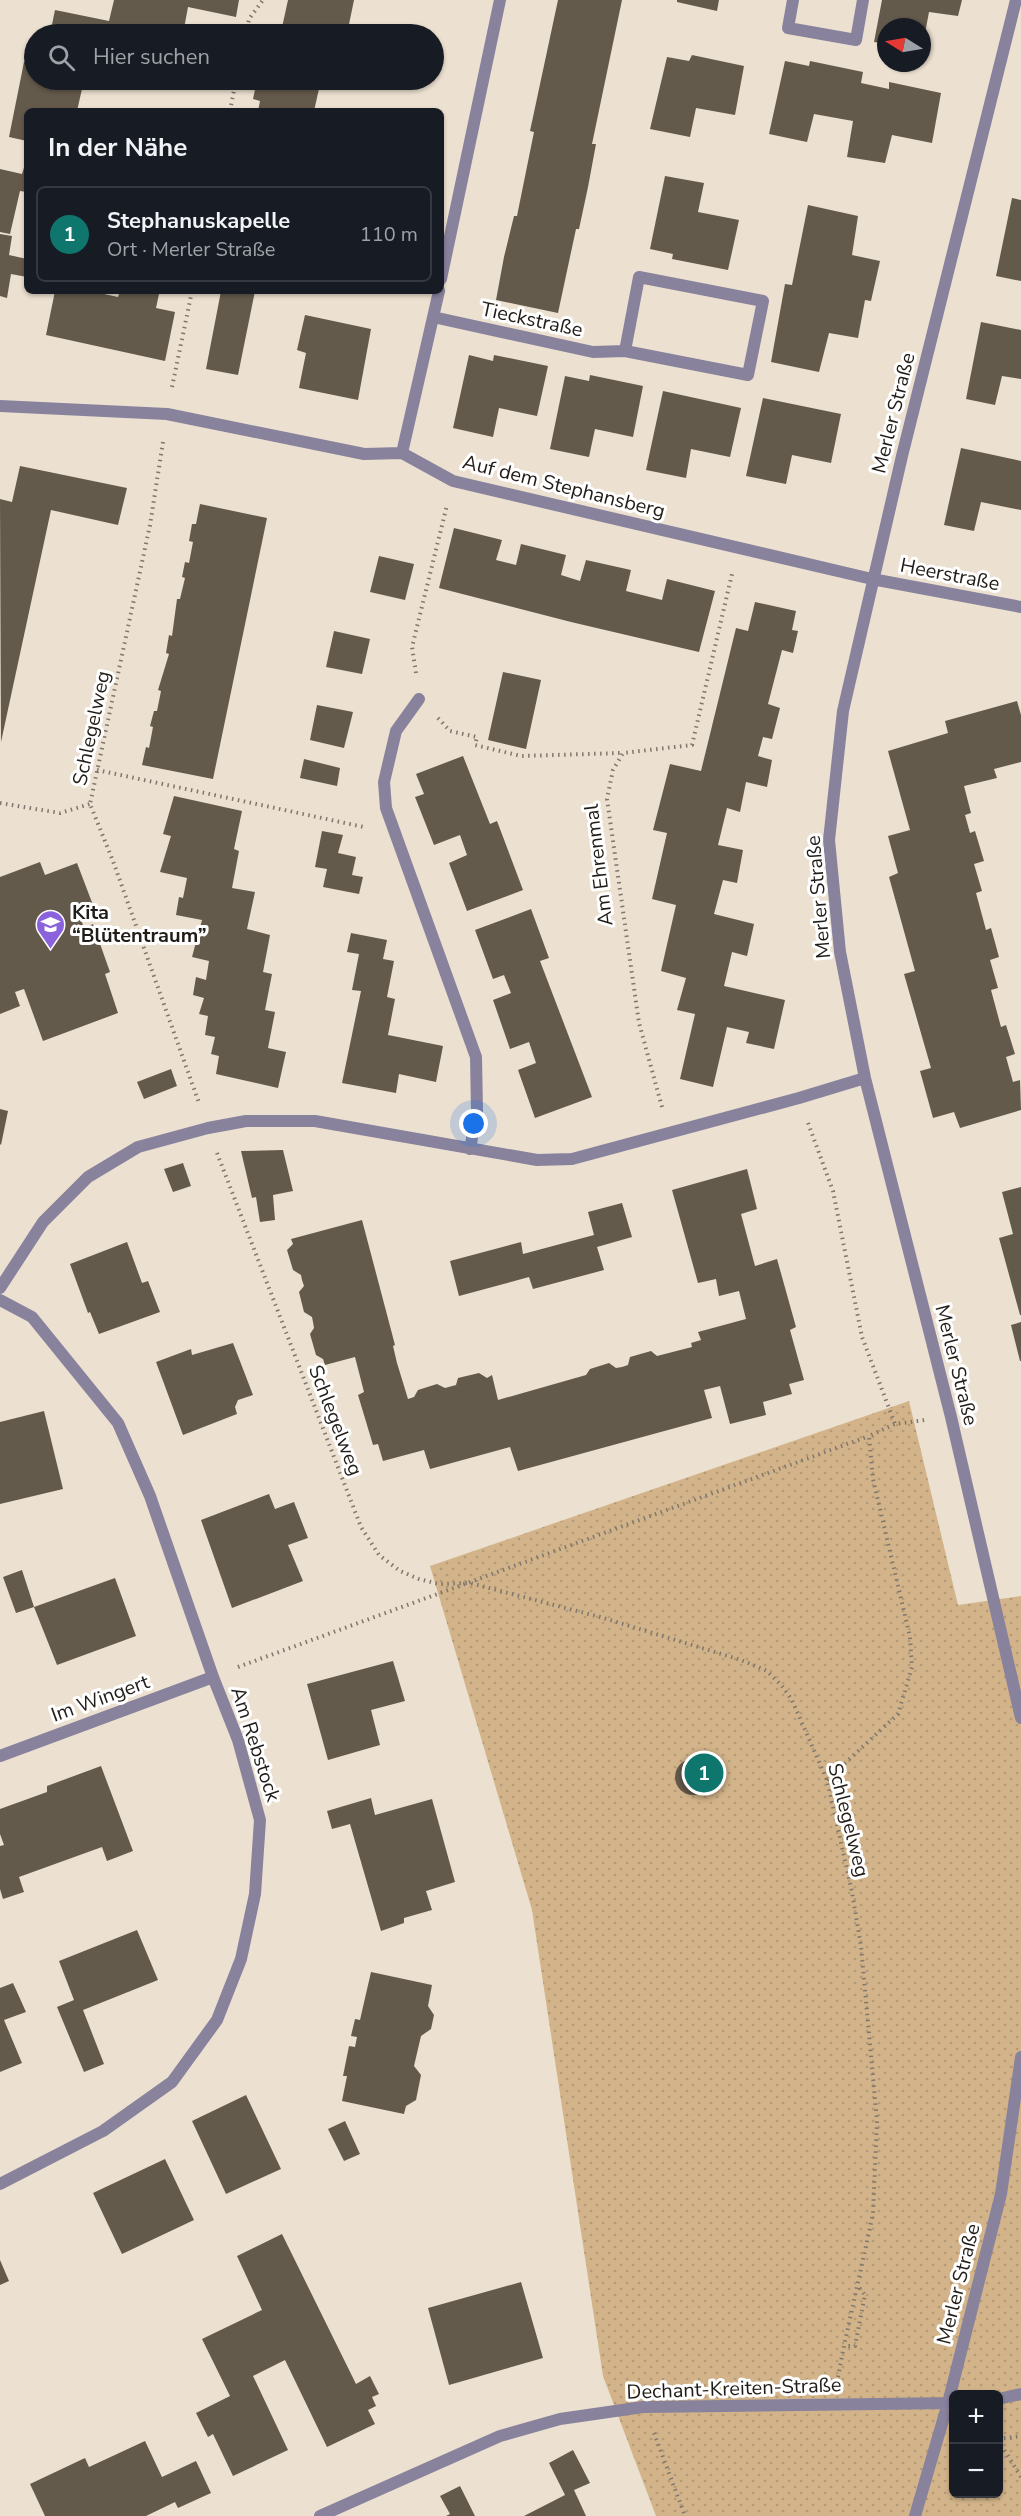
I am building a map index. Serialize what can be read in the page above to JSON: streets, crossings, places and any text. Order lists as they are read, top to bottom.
{
  "streets": {
    "street": [
      "Tieckstraße",
      "Merler Straße",
      "Auf dem Stephansberg",
      "Heerstraße",
      "Im Wingert",
      "Am Rebstock",
      "Dechant-Kreiten-Straße"
    ],
    "path": ["Schlegelweg", "Am Ehrenmal"]
  },
  "crossings": [
    ["Merler Straße", "Auf dem Stephansberg"],
    ["Merler Straße", "Heerstraße"],
    ["Auf dem Stephansberg", "Heerstraße"],
    ["Auf dem Stephansberg", "Schlegelweg"],
    ["Schlegelweg", "Dechant-Kreiten-Straße"],
    ["Im Wingert", "Am Rebstock"]
  ],
  "places": {
    "school or university": ["Kita “Blütentraum”"]
  },
  "north": "left",
  "page": {
    "search": "Hier suchen",
    "heading": "In der Nähe",
    "list": [
      {
        "mark": "1",
        "name": "Stephanuskapelle",
        "note": "Ort · Merler Straße",
        "value": "110 m"
      }
    ],
    "pins": "1",
    "map_buttons": ["+", "−"]
  }
}
